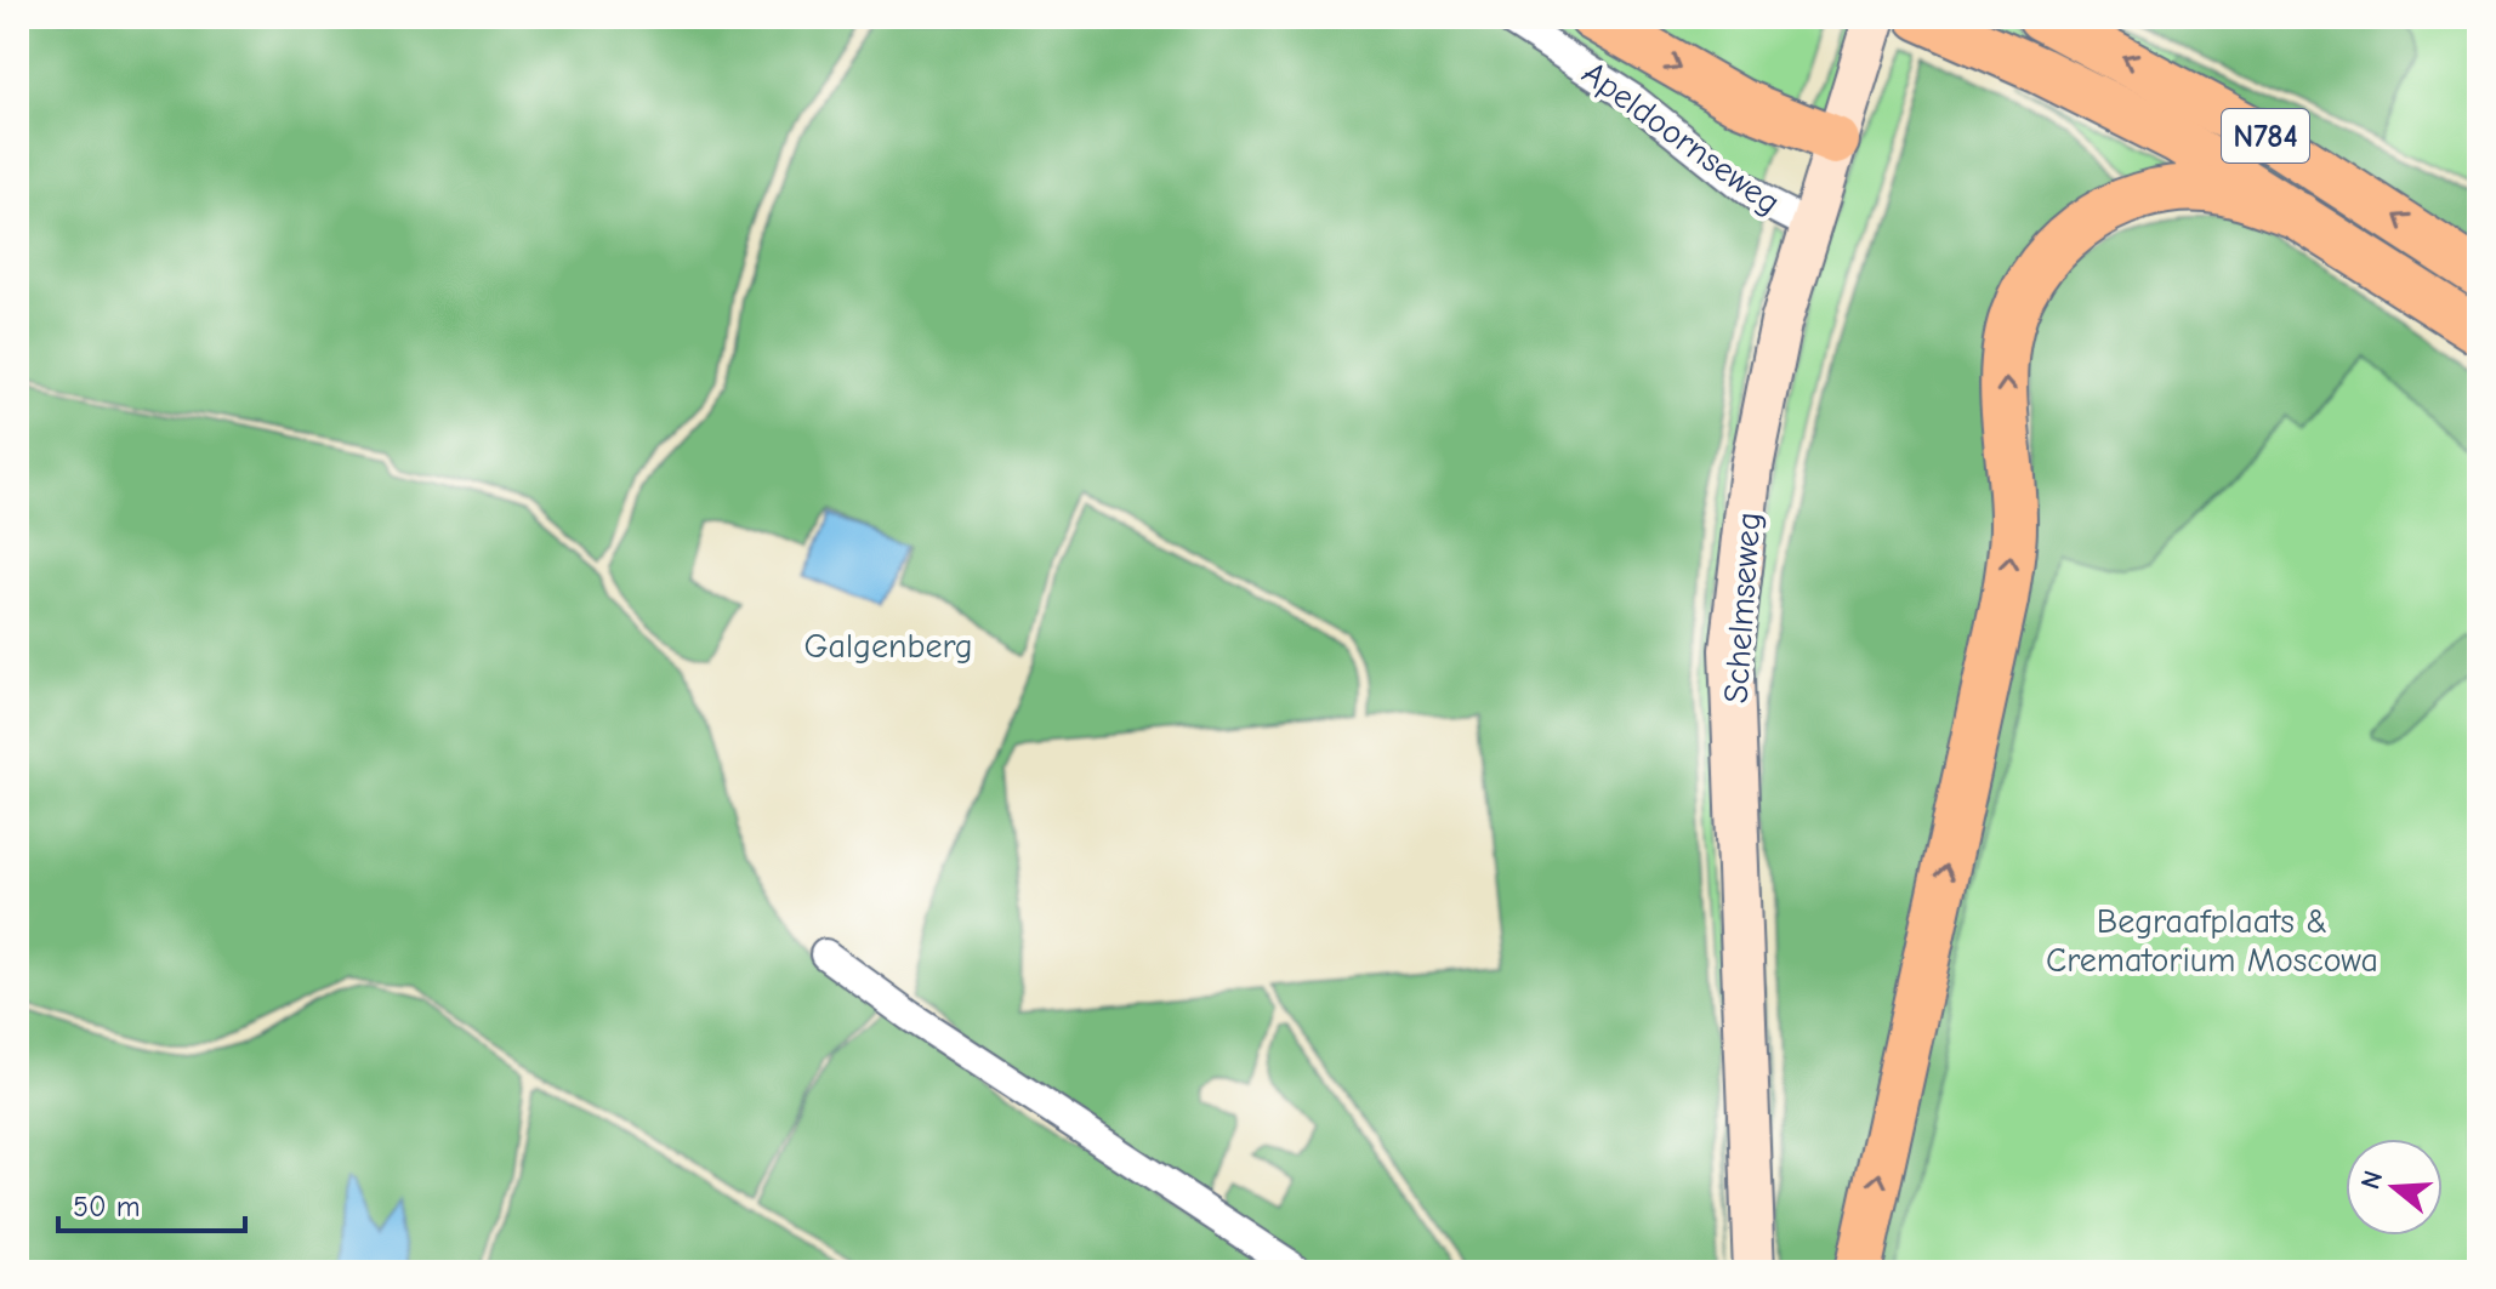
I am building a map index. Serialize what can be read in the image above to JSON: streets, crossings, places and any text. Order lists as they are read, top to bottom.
{
  "streets": {
    "main road": ["N784", "Schelmseweg"],
    "street": ["Apeldoornseweg"]
  },
  "crossings": [
    ["Apeldoornseweg", "Schelmseweg"]
  ],
  "parks": ["Galgenberg", "Begraafplaats & Crematorium Moscowa"],
  "scale_bar": "50 m",
  "north": "left"
}
